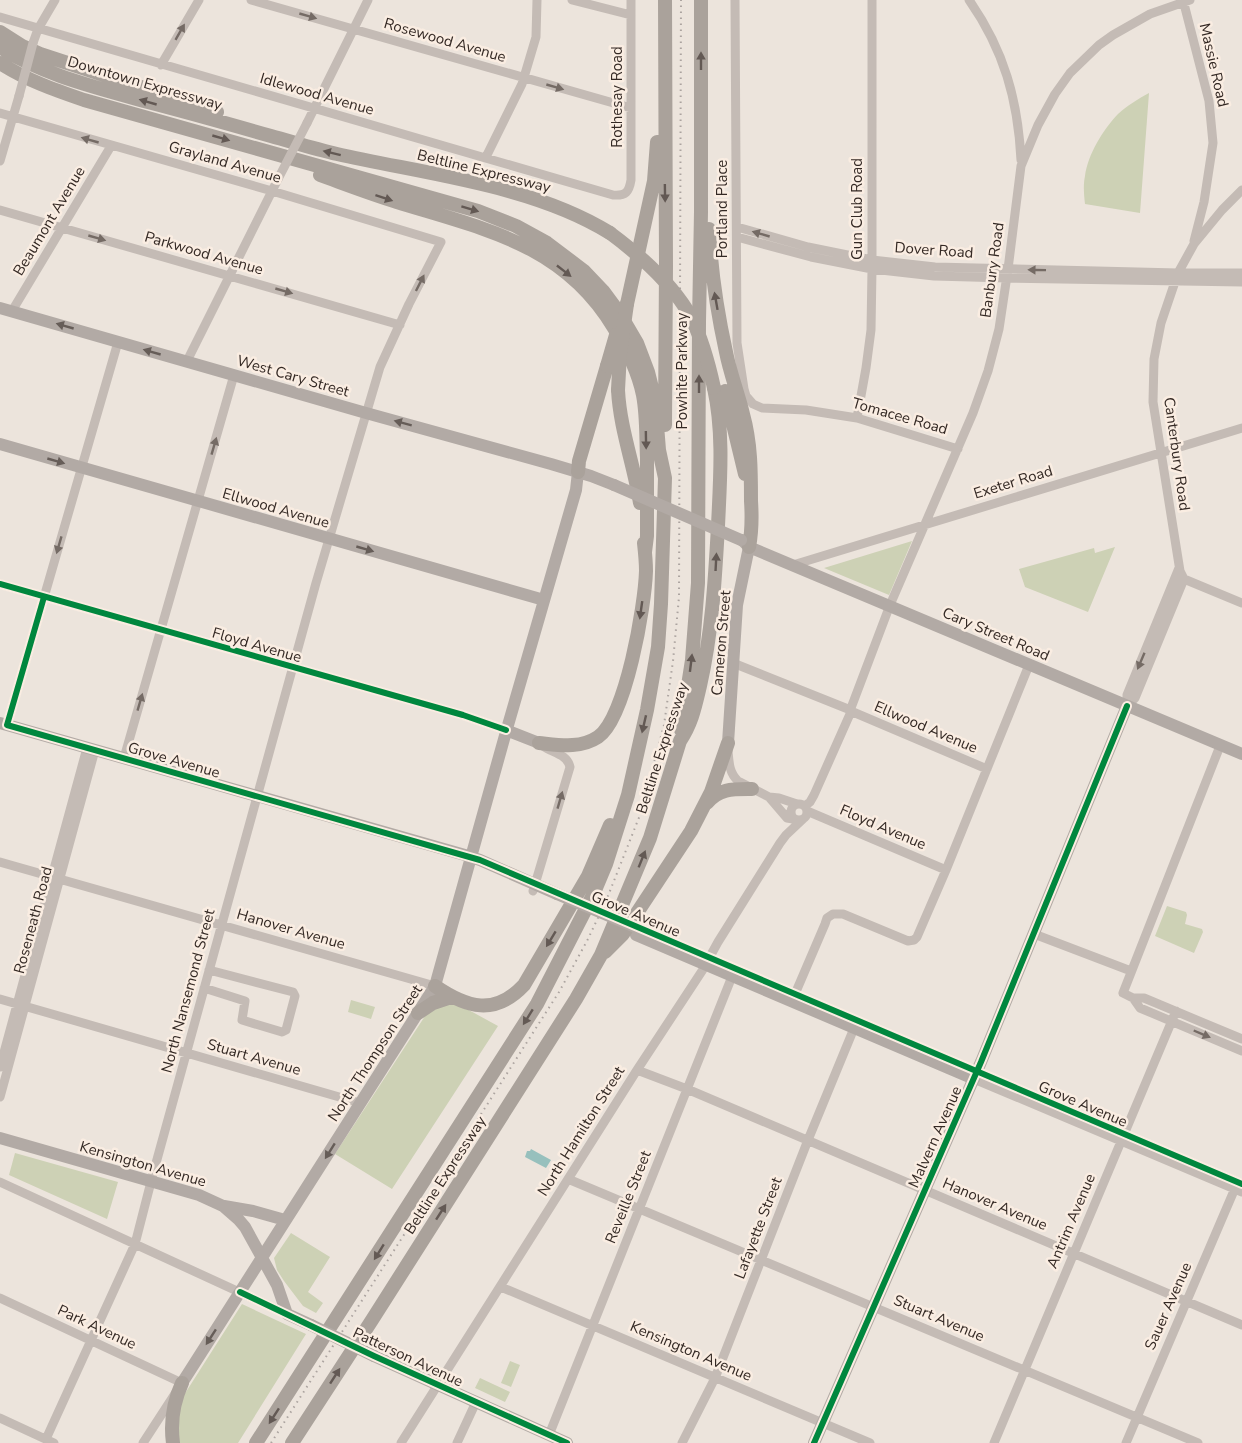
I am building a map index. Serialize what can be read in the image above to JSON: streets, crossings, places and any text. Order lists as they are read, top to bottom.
{
  "streets": {
    "highway": ["Downtown Expressway", "Beltline Expressway", "Powhite Parkway"],
    "main road": [
      "West Cary Street",
      "Ellwood Avenue",
      "Cary Street Road",
      "Cameron Street",
      "Floyd Avenue",
      "Grove Avenue",
      "North Thompson Street",
      "Malvern Avenue",
      "Kensington Avenue",
      "Patterson Avenue"
    ],
    "street": [
      "Rosewood Avenue",
      "Massie Road",
      "Idlewood Avenue",
      "Rothesay Road",
      "Grayland Avenue",
      "Portland Place",
      "Gun Club Road",
      "Beaumont Avenue",
      "Dover Road",
      "Parkwood Avenue",
      "Banbury Road",
      "Tomacee Road",
      "Canterbury Road",
      "Exeter Road",
      "Roseneath Road",
      "Hanover Avenue",
      "North Nansemond Street",
      "Stuart Avenue",
      "North Hamilton Street",
      "Reveille Street",
      "Antrim Avenue",
      "Lafayette Street",
      "Sauer Avenue",
      "Park Avenue"
    ]
  },
  "crossings": [
    ["Rosewood Avenue", "Rothesay Road"],
    ["Massie Road", "Banbury Road"],
    ["Massie Road", "Canterbury Road"],
    ["Downtown Expressway", "Beltline Expressway"],
    ["Idlewood Avenue", "Rothesay Road"],
    ["Grayland Avenue", "Beaumont Avenue"],
    ["Grayland Avenue", "North Nansemond Street"],
    ["Beltline Expressway", "Powhite Parkway"],
    ["Portland Place", "Dover Road"],
    ["Portland Place", "Tomacee Road"],
    ["Gun Club Road", "Dover Road"],
    ["Gun Club Road", "Tomacee Road"],
    ["Beaumont Avenue", "Parkwood Avenue"],
    ["Beaumont Avenue", "West Cary Street"],
    ["Dover Road", "Banbury Road"],
    ["Dover Road", "Canterbury Road"],
    ["Parkwood Avenue", "North Nansemond Street"],
    ["Banbury Road", "Tomacee Road"],
    ["Banbury Road", "Exeter Road"],
    ["Banbury Road", "Ellwood Avenue"],
    ["Banbury Road", "Cary Street Road"],
    ["Banbury Road", "North Hamilton Street"],
    ["West Cary Street", "Cary Street Road"],
    ["West Cary Street", "Cameron Street"],
    ["West Cary Street", "North Nansemond Street"],
    ["West Cary Street", "North Thompson Street"],
    ["Canterbury Road", "Exeter Road"],
    ["Exeter Road", "Cary Street Road"],
    ["Ellwood Avenue", "Cameron Street"],
    ["Ellwood Avenue", "North Nansemond Street"],
    ["Ellwood Avenue", "North Thompson Street"],
    ["Ellwood Avenue", "North Hamilton Street"],
    ["Cary Street Road", "Cameron Street"],
    ["Cary Street Road", "Malvern Avenue"],
    ["Cameron Street", "Floyd Avenue"],
    ["Floyd Avenue", "Grove Avenue"],
    ["Floyd Avenue", "North Nansemond Street"],
    ["Floyd Avenue", "North Thompson Street"],
    ["Floyd Avenue", "North Hamilton Street"],
    ["Grove Avenue", "Roseneath Road"],
    ["Grove Avenue", "North Nansemond Street"],
    ["Grove Avenue", "North Thompson Street"],
    ["Grove Avenue", "North Hamilton Street"],
    ["Grove Avenue", "Malvern Avenue"],
    ["Grove Avenue", "Reveille Street"],
    ["Grove Avenue", "Antrim Avenue"],
    ["Grove Avenue", "Lafayette Street"],
    ["Grove Avenue", "Sauer Avenue"],
    ["Roseneath Road", "Hanover Avenue"],
    ["Roseneath Road", "Stuart Avenue"],
    ["Hanover Avenue", "North Nansemond Street"],
    ["Hanover Avenue", "North Thompson Street"],
    ["Hanover Avenue", "North Hamilton Street"],
    ["Hanover Avenue", "Malvern Avenue"],
    ["Hanover Avenue", "Reveille Street"],
    ["Hanover Avenue", "Antrim Avenue"],
    ["Hanover Avenue", "Lafayette Street"],
    ["Hanover Avenue", "Sauer Avenue"],
    ["North Nansemond Street", "Stuart Avenue"],
    ["North Nansemond Street", "Kensington Avenue"],
    ["North Nansemond Street", "Park Avenue"],
    ["North Nansemond Street", "Patterson Avenue"],
    ["North Thompson Street", "Stuart Avenue"],
    ["North Thompson Street", "Kensington Avenue"],
    ["North Thompson Street", "Park Avenue"],
    ["North Thompson Street", "Patterson Avenue"],
    ["Stuart Avenue", "North Hamilton Street"],
    ["Stuart Avenue", "Malvern Avenue"],
    ["Stuart Avenue", "Reveille Street"],
    ["Stuart Avenue", "Antrim Avenue"],
    ["Stuart Avenue", "Lafayette Street"],
    ["Stuart Avenue", "Sauer Avenue"],
    ["North Hamilton Street", "Kensington Avenue"],
    ["North Hamilton Street", "Patterson Avenue"],
    ["Malvern Avenue", "Kensington Avenue"],
    ["Kensington Avenue", "Reveille Street"],
    ["Kensington Avenue", "Lafayette Street"],
    ["Kensington Avenue", "Patterson Avenue"],
    ["Reveille Street", "Patterson Avenue"]
  ],
  "one_way": [
    "Rosewood Avenue",
    "Parkwood Avenue",
    "West Cary Street",
    "Ellwood Avenue"
  ]
}
